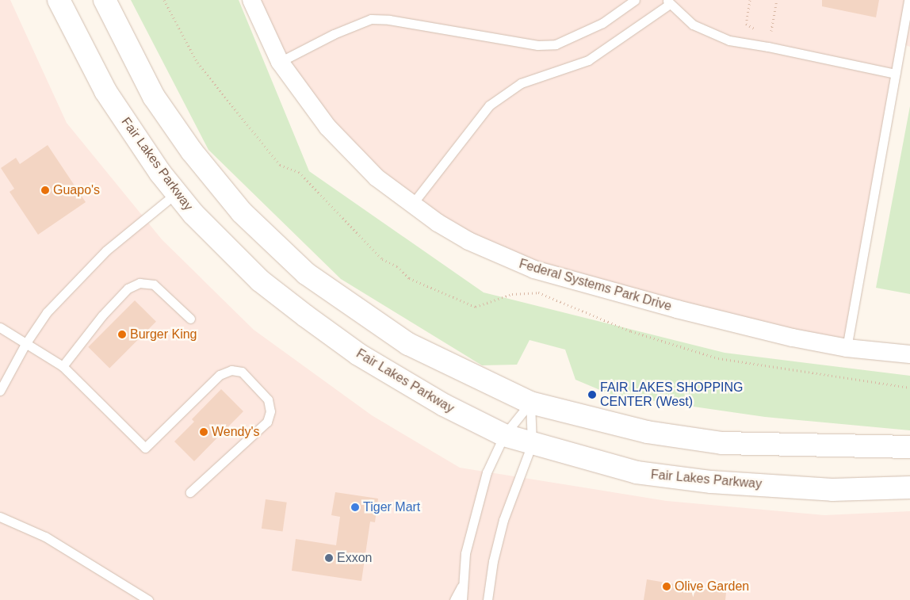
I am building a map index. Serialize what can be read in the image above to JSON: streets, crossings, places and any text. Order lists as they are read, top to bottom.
{
  "streets": {
    "main road": ["Fair Lakes Parkway"],
    "street": ["Federal Systems Park Drive"]
  },
  "places": [
    "Guapo's",
    "Burger King",
    "FAIR LAKES SHOPPING CENTER (West)",
    "Wendy's",
    "Tiger Mart",
    "Exxon",
    "Olive Garden"
  ]
}
